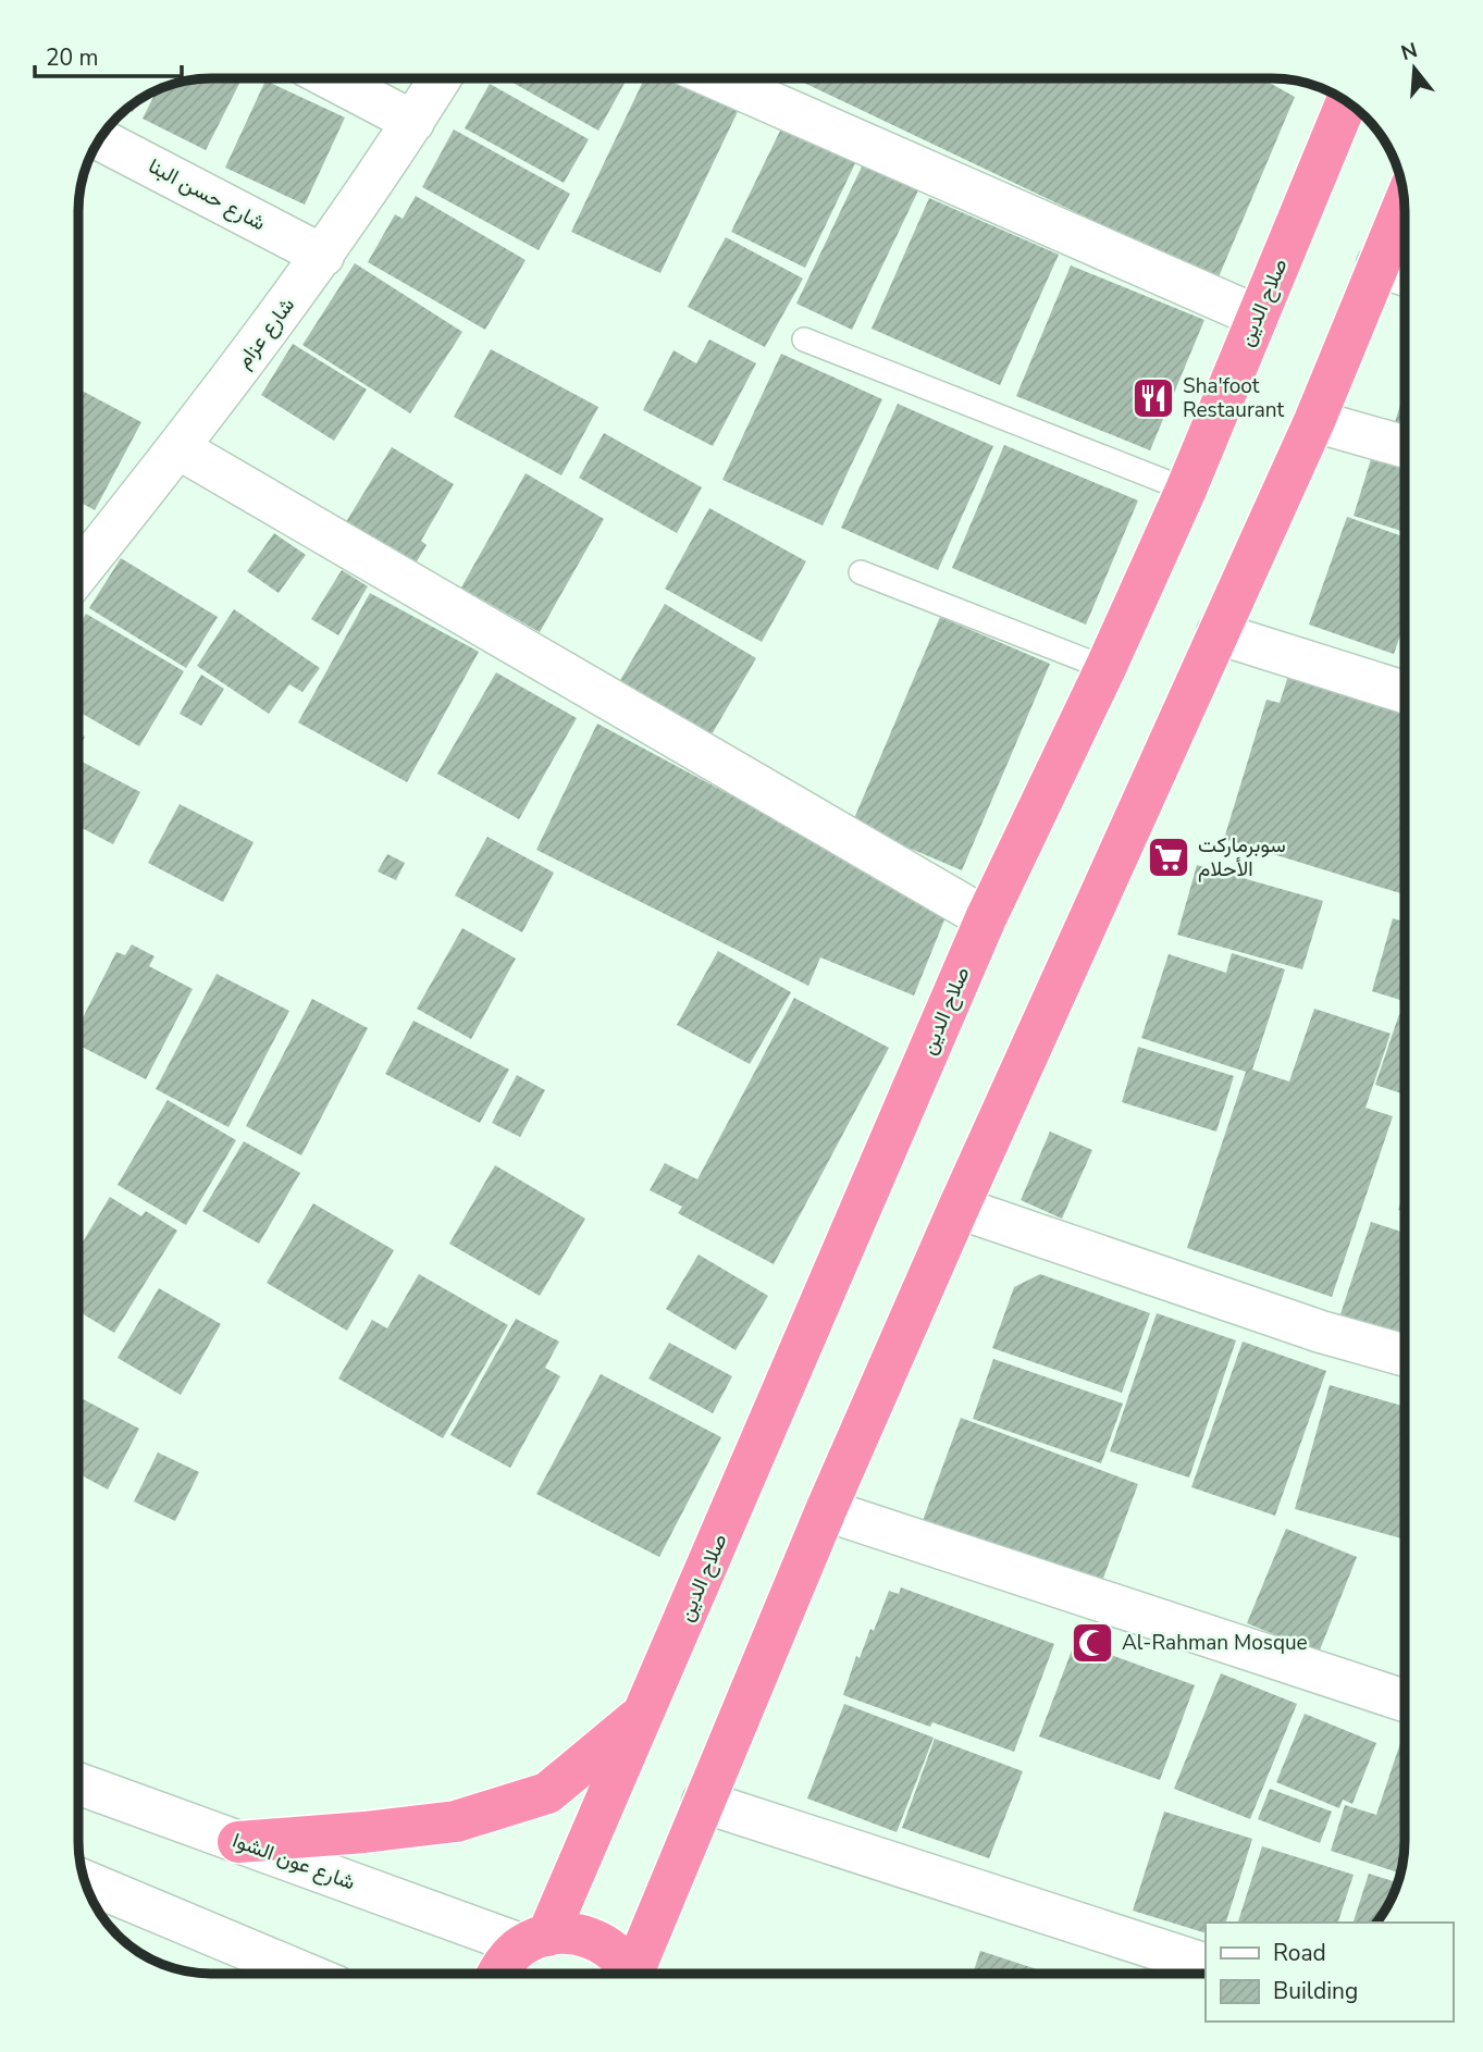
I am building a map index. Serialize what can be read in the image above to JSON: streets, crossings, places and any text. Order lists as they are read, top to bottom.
{
  "streets": {
    "highway": ["صلاح الدين"],
    "street": ["شارع حسن البنا", "شارع عزام", "شارع عون الشوا"]
  },
  "crossings": [
    ["شارع حسن البنا", "شارع عزام"],
    ["صلاح الدين", "شارع عون الشوا"]
  ],
  "places": {
    "restaurant": ["Sha'foot Restaurant"],
    "supermarket": ["سوبرماركت الأحلام"],
    "mosque": ["Al-Rahman Mosque"]
  },
  "legend": ["Road", "Building"],
  "scale_bar": "20 m",
  "north": "top"
}
